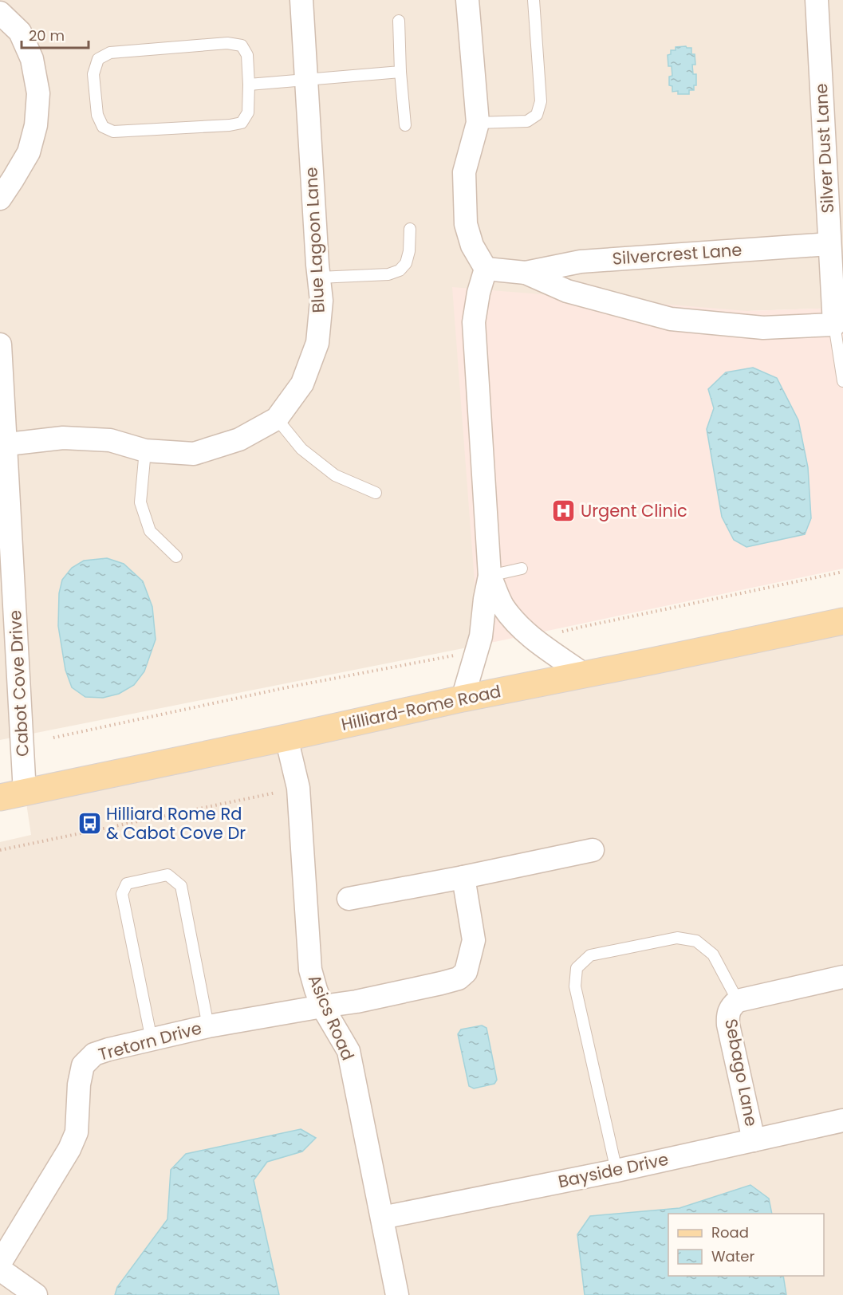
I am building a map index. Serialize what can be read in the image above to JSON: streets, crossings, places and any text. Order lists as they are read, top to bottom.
{
  "streets": {
    "main road": ["Hilliard-Rome Road"],
    "street": [
      "Silver Dust Lane",
      "Blue Lagoon Lane",
      "Silvercrest Lane",
      "Cabot Cove Drive",
      "Asics Road",
      "Tretorn Drive",
      "Sebago Lane",
      "Bayside Drive"
    ]
  },
  "crossings": [
    ["Silver Dust Lane", "Silvercrest Lane"],
    ["Blue Lagoon Lane", "Cabot Cove Drive"],
    ["Cabot Cove Drive", "Hilliard-Rome Road"],
    ["Hilliard-Rome Road", "Asics Road"],
    ["Asics Road", "Tretorn Drive"],
    ["Asics Road", "Bayside Drive"],
    ["Sebago Lane", "Bayside Drive"]
  ],
  "places": {
    "hospital": ["Urgent Clinic"],
    "bus stop": ["Hilliard Rome Rd & Cabot Cove Dr"]
  },
  "legend": ["Road", "Water"],
  "scale_bar": "20 m"
}
